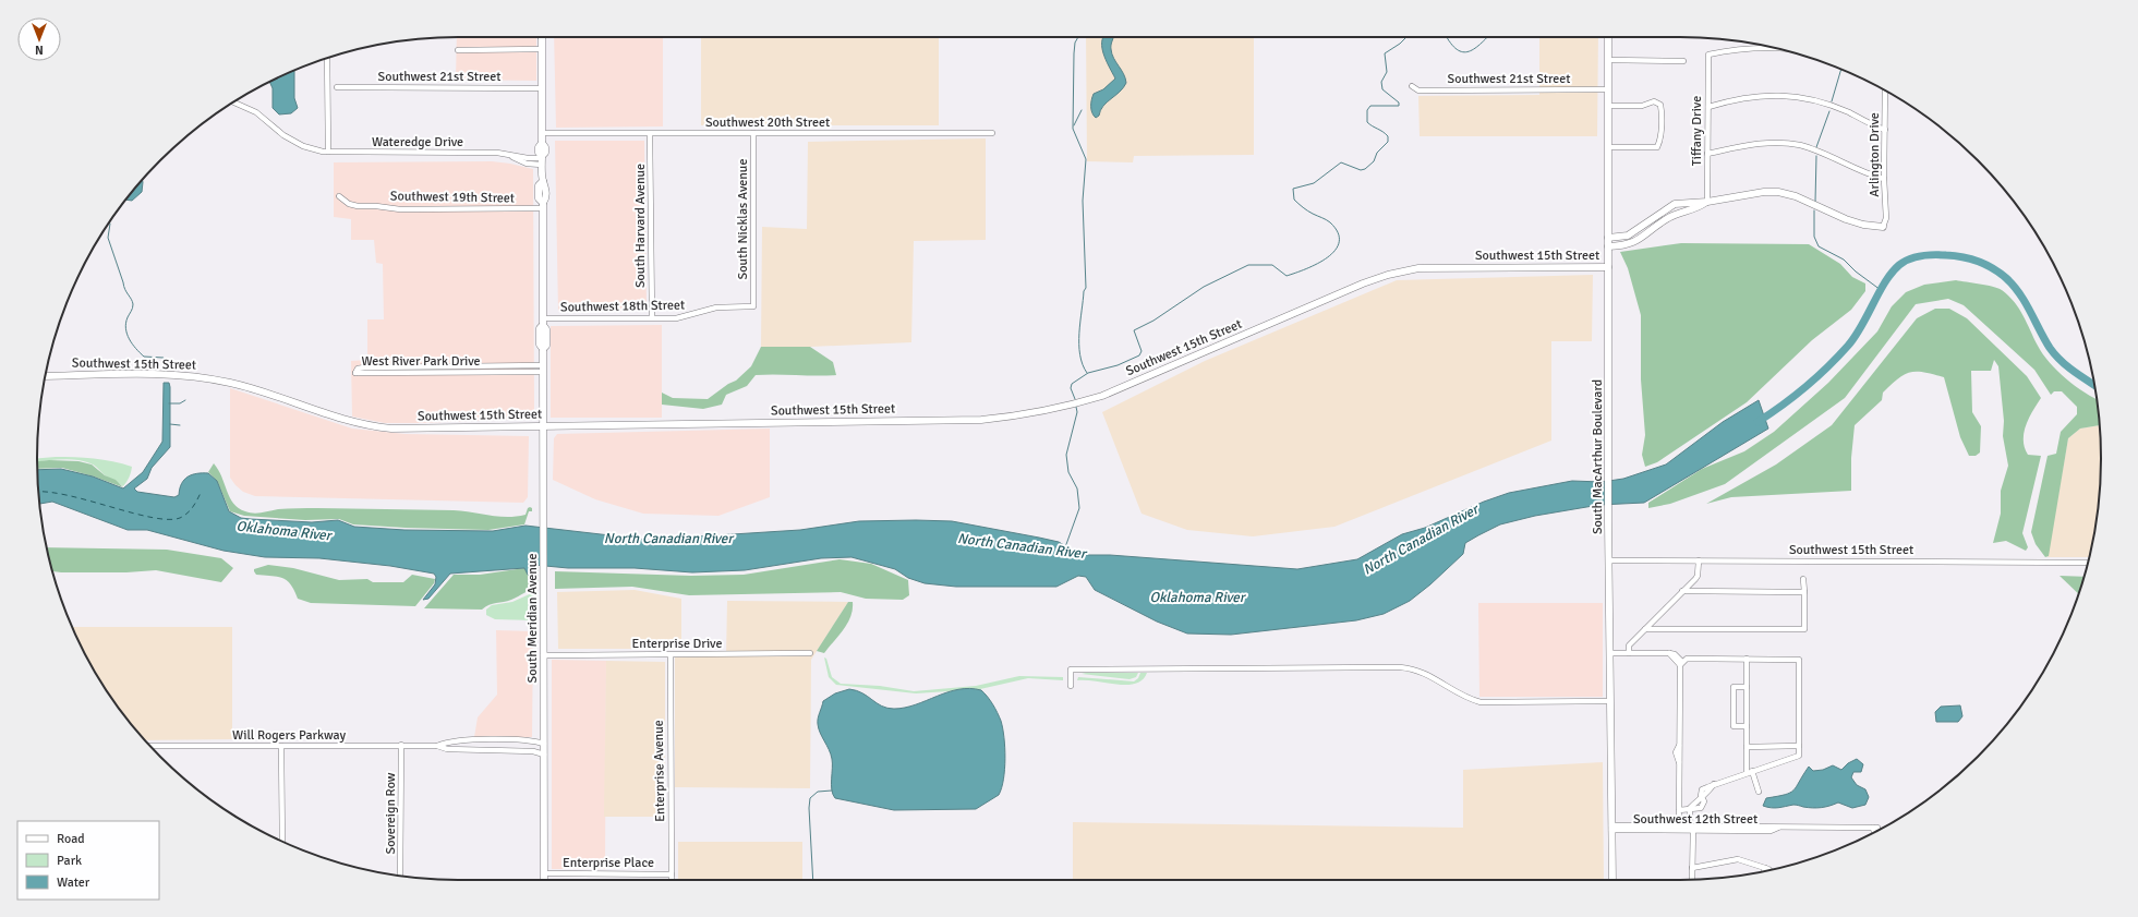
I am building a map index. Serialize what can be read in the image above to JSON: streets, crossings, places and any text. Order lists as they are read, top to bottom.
{
  "streets": {
    "main road": ["Southwest 15th Street", "South MacArthur Boulevard", "South Meridian Avenue"],
    "street": [
      "Southwest 21st Street",
      "Southwest 20th Street",
      "Tiffany Drive",
      "Wateredge Drive",
      "Arlington Drive",
      "Southwest 19th Street",
      "South Nicklas Avenue",
      "South Harvard Avenue",
      "Southwest 18th Street",
      "West River Park Drive",
      "Enterprise Drive",
      "Will Rogers Parkway",
      "Enterprise Avenue",
      "Sovereign Row",
      "Southwest 12th Street",
      "Enterprise Place"
    ]
  },
  "crossings": [
    ["Southwest 21st Street", "South MacArthur Boulevard"],
    ["Southwest 21st Street", "South Meridian Avenue"],
    ["Southwest 20th Street", "South Nicklas Avenue"],
    ["Southwest 20th Street", "South Harvard Avenue"],
    ["Southwest 20th Street", "South Meridian Avenue"],
    ["Wateredge Drive", "South Meridian Avenue"],
    ["Southwest 19th Street", "South Meridian Avenue"],
    ["South Nicklas Avenue", "Southwest 18th Street"],
    ["South Harvard Avenue", "Southwest 18th Street"],
    ["Southwest 15th Street", "South MacArthur Boulevard"],
    ["Southwest 15th Street", "South Meridian Avenue"],
    ["Southwest 18th Street", "South Meridian Avenue"],
    ["West River Park Drive", "South Meridian Avenue"],
    ["South MacArthur Boulevard", "Southwest 12th Street"],
    ["South Meridian Avenue", "Enterprise Drive"],
    ["South Meridian Avenue", "Will Rogers Parkway"],
    ["South Meridian Avenue", "Enterprise Place"],
    ["Enterprise Drive", "Enterprise Avenue"],
    ["Will Rogers Parkway", "Sovereign Row"],
    ["Enterprise Avenue", "Enterprise Place"]
  ],
  "water": ["Oklahoma River", "North Canadian River"],
  "legend": ["Road", "Park", "Water"],
  "north": "bottom"
}
